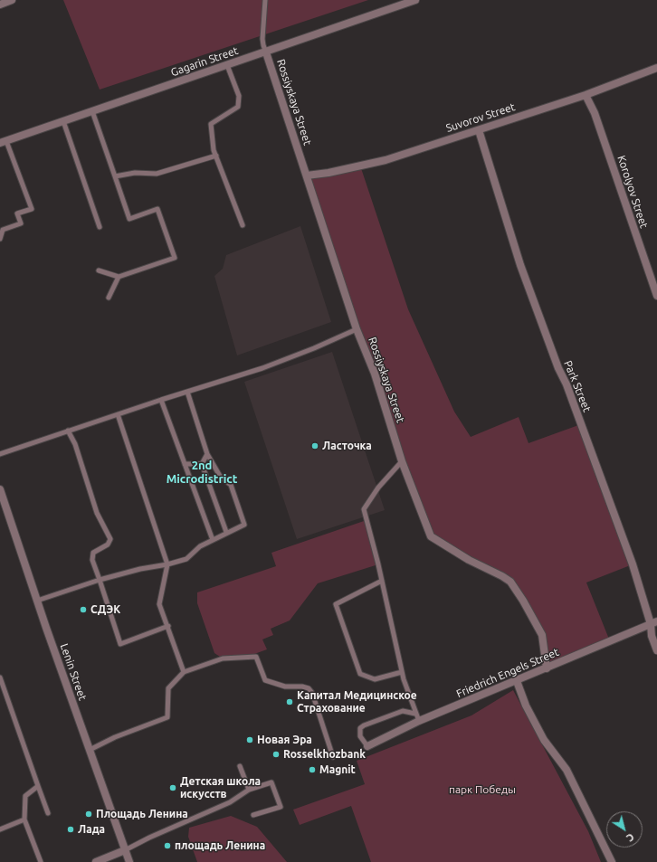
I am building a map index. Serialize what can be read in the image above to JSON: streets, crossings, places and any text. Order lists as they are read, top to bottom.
{
  "streets": {
    "street": [
      "Gagarin Street",
      "Rossiyskaya Street",
      "Suvorov Street",
      "Korolyov Street",
      "Park Street",
      "Lenin Street",
      "Friedrich Engels Street"
    ]
  },
  "crossings": [
    ["Gagarin Street", "Rossiyskaya Street"],
    ["Rossiyskaya Street", "Suvorov Street"],
    ["Rossiyskaya Street", "Friedrich Engels Street"],
    ["Suvorov Street", "Korolyov Street"],
    ["Suvorov Street", "Park Street"],
    ["Park Street", "Friedrich Engels Street"]
  ],
  "districts": ["2nd Microdistrict"],
  "parks": ["парк Победы"],
  "places": [
    "Ласточка",
    "СДЭК",
    "Капитал Медицинское Страхование",
    "Новая Эра",
    "Rosselkhozbank",
    "Magnit",
    "Детская школа искусств",
    "Площадь Ленина",
    "Лада",
    "площадь Ленина"
  ],
  "north": "bottom right"
}
